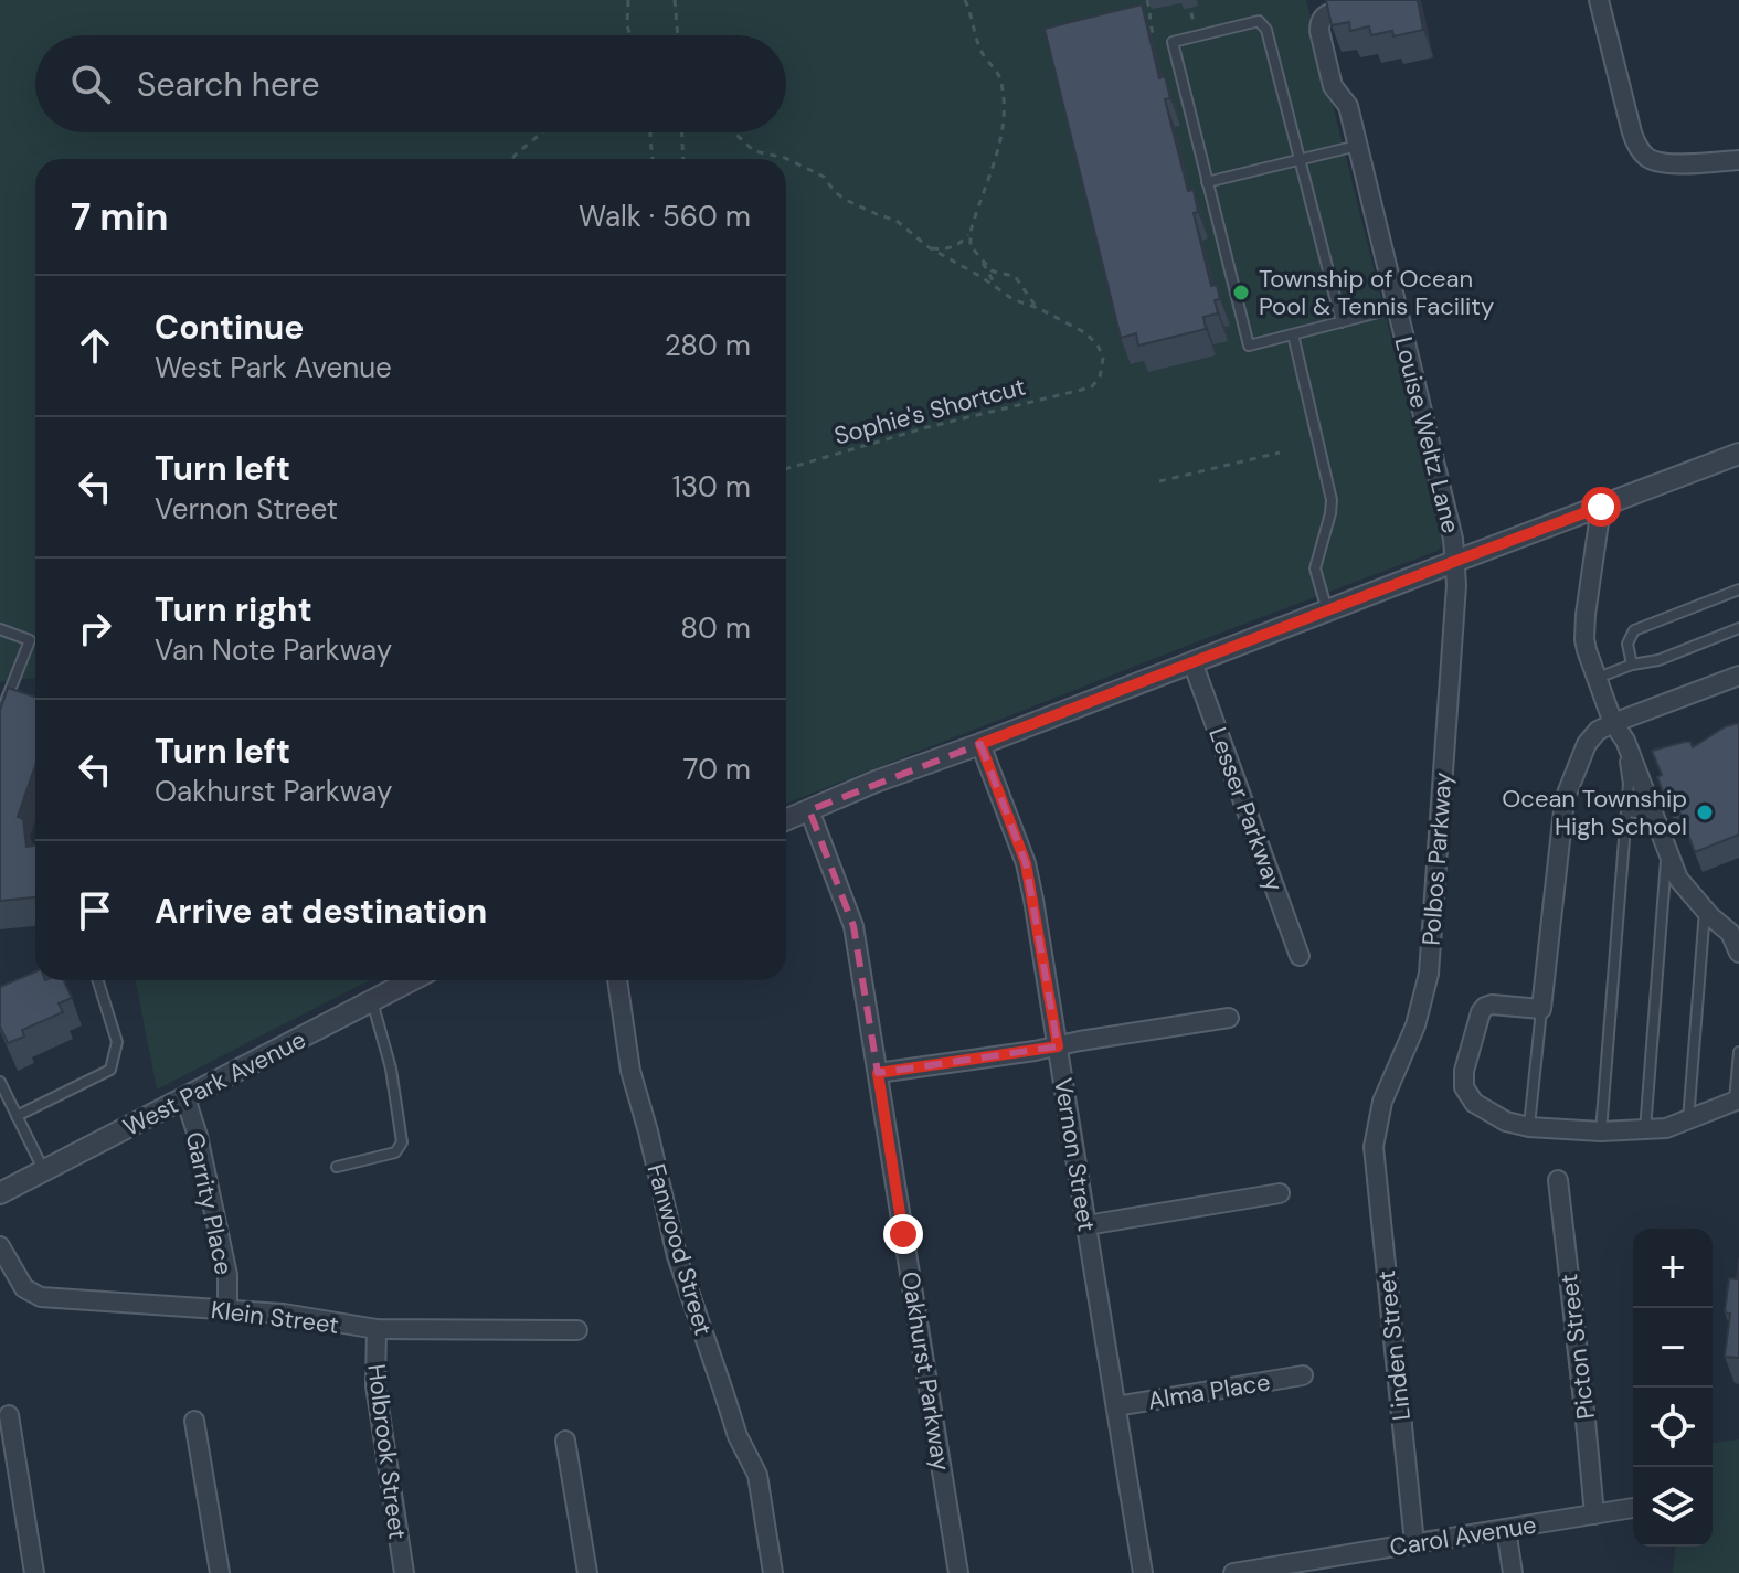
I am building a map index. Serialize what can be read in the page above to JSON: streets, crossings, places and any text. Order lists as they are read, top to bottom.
{
  "streets": {
    "street": [
      "Louise Weltz Lane",
      "Lesser Parkway",
      "Polbos Parkway",
      "West Park Avenue",
      "Vernon Street",
      "Garrity Place",
      "Fanwood Street",
      "Klein Street",
      "Linden Street",
      "Picton Street",
      "Oakhurst Parkway",
      "Alma Place",
      "Holbrook Street",
      "Carol Avenue"
    ],
    "path": ["Sophie's Shortcut"]
  },
  "crossings": [
    ["Louise Weltz Lane", "Polbos Parkway"],
    ["Polbos Parkway", "Linden Street"],
    ["West Park Avenue", "Garrity Place"],
    ["Vernon Street", "Alma Place"],
    ["Garrity Place", "Klein Street"],
    ["Klein Street", "Holbrook Street"],
    ["Linden Street", "Carol Avenue"],
    ["Picton Street", "Carol Avenue"]
  ],
  "places": ["Township of Ocean Pool & Tennis Facility", "Ocean Township High School"],
  "page": {
    "search": "Search here",
    "heading": ["7 min", "Walk · 560 m"],
    "list": [
      ["Continue", "West Park Avenue", "280 m"],
      ["Turn left", "Vernon Street", "130 m"],
      ["Turn right", "Van Note Parkway", "80 m"],
      ["Turn left", "Oakhurst Parkway", "70 m"],
      "Arrive at destination"
    ],
    "map_buttons": ["+", "−"]
  }
}
